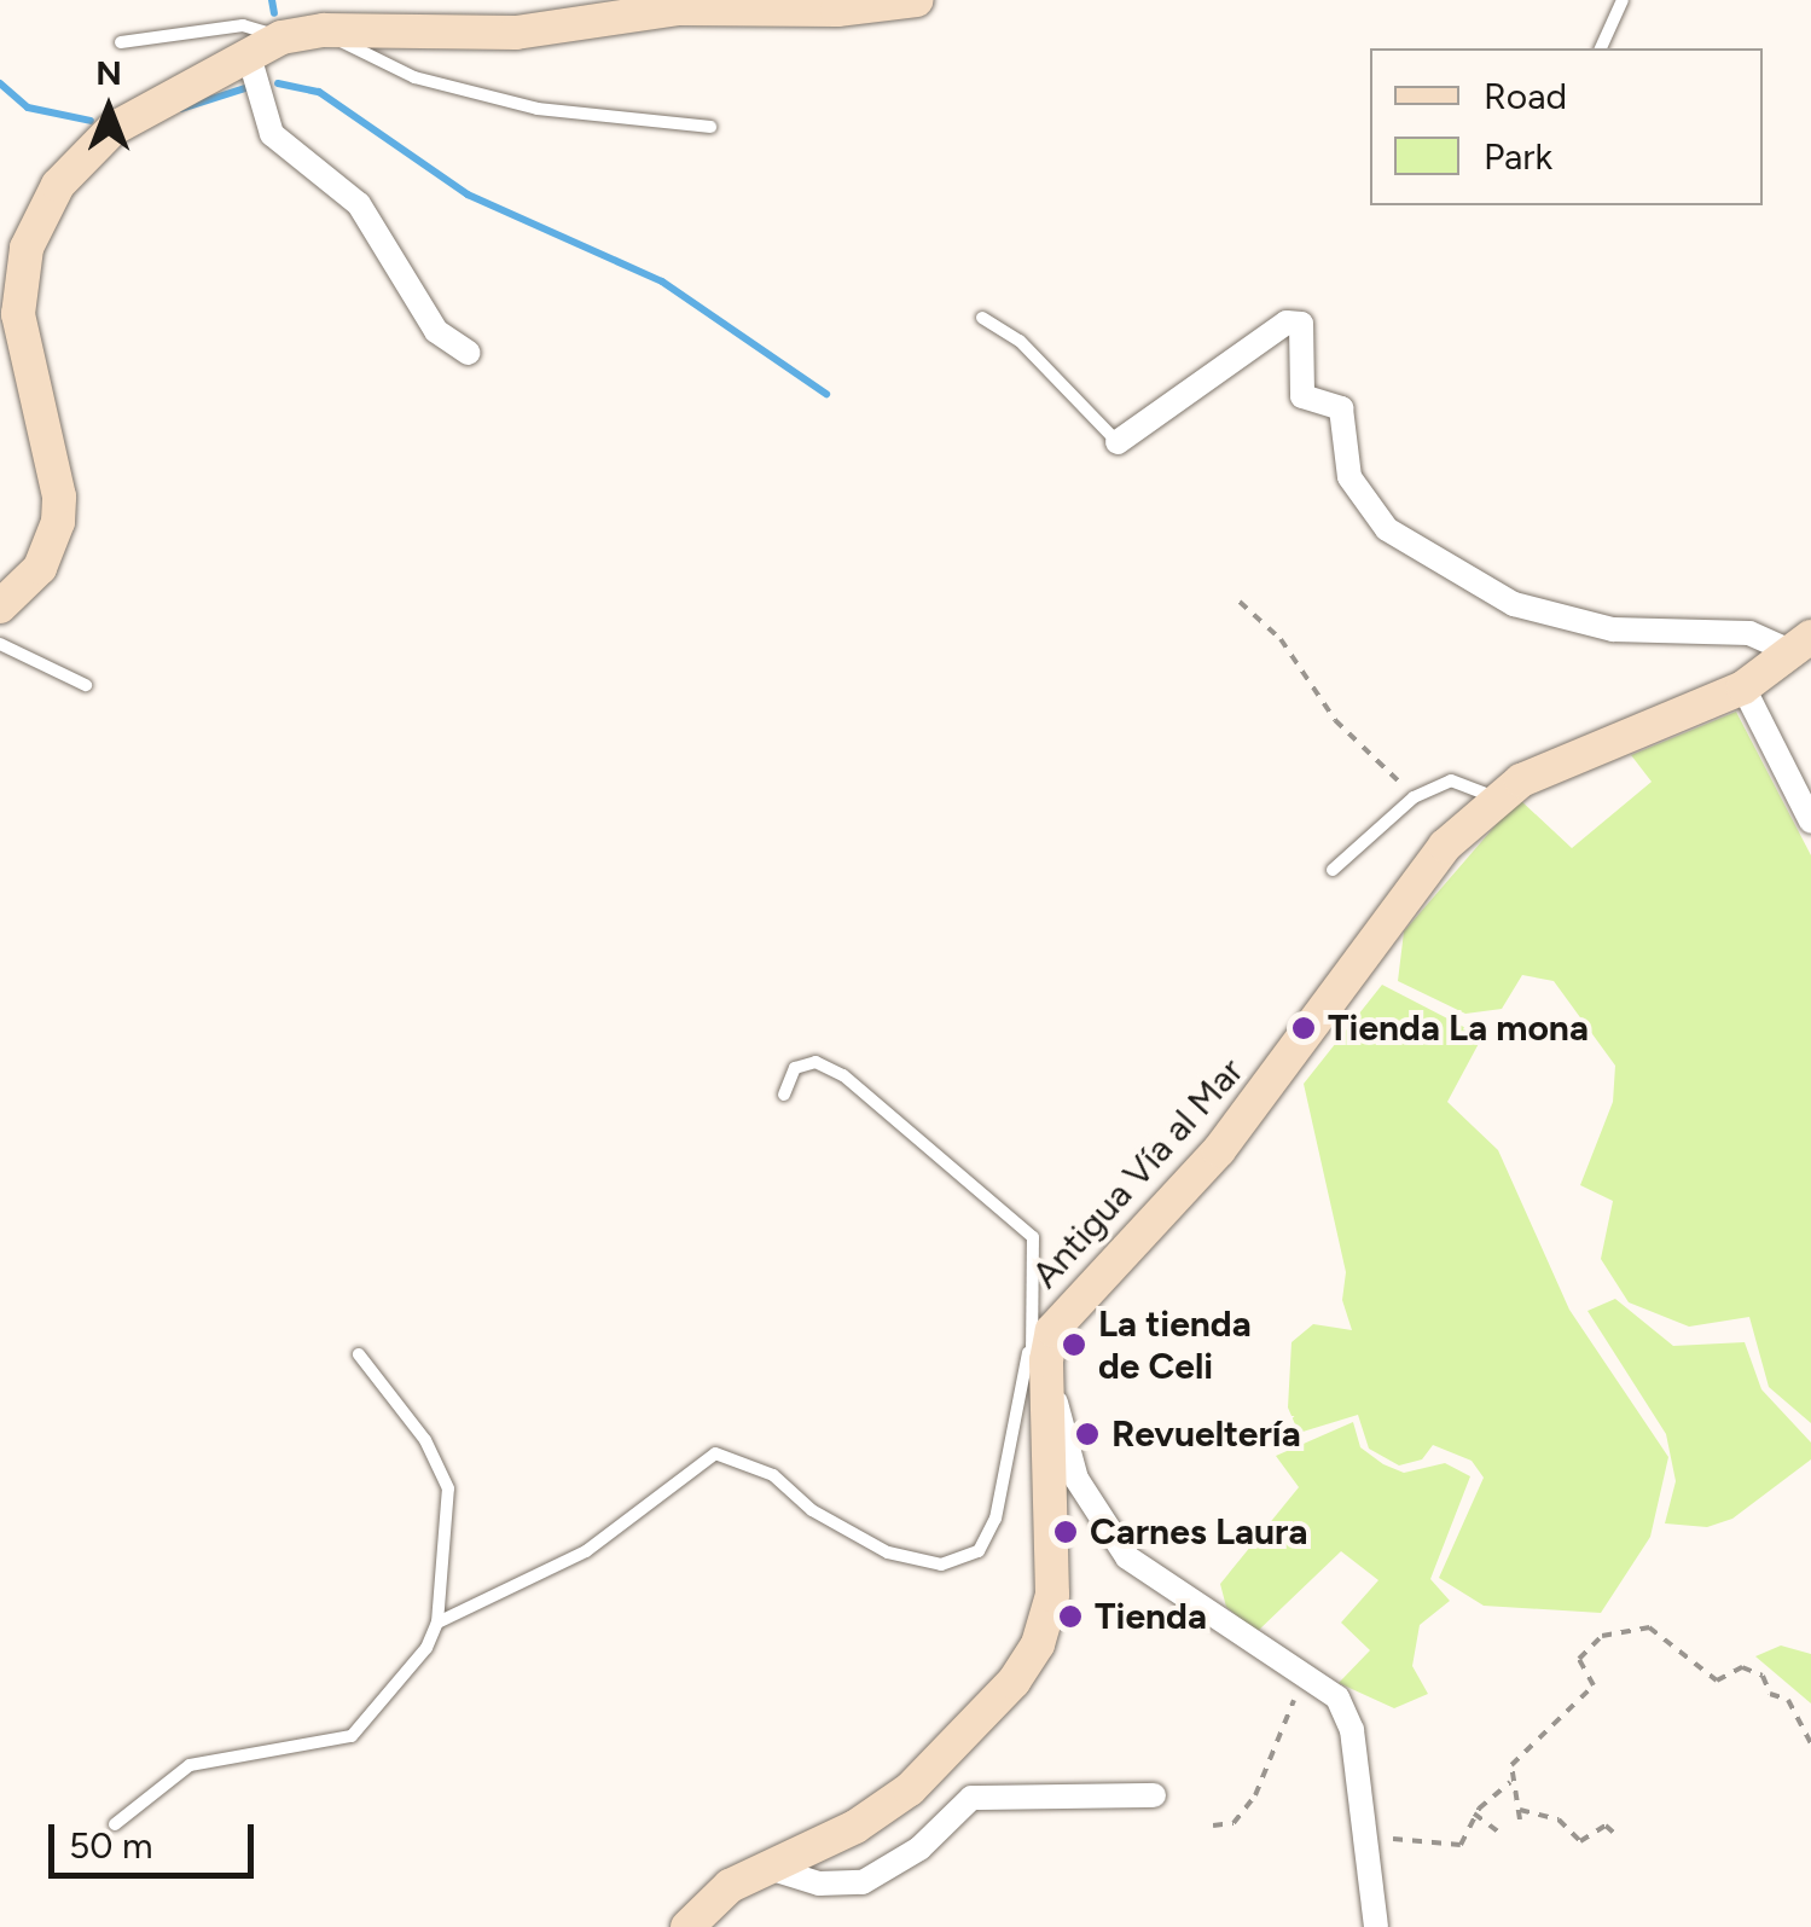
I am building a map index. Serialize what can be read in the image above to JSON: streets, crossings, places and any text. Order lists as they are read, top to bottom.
{
  "streets": {
    "main road": ["Antigua Vía al Mar"]
  },
  "places": [
    "Tienda La mona",
    "La tienda de Celi",
    "Revueltería",
    "Carnes Laura",
    "Tienda"
  ],
  "legend": ["Road", "Park"],
  "scale_bar": "50 m",
  "north": "top"
}
